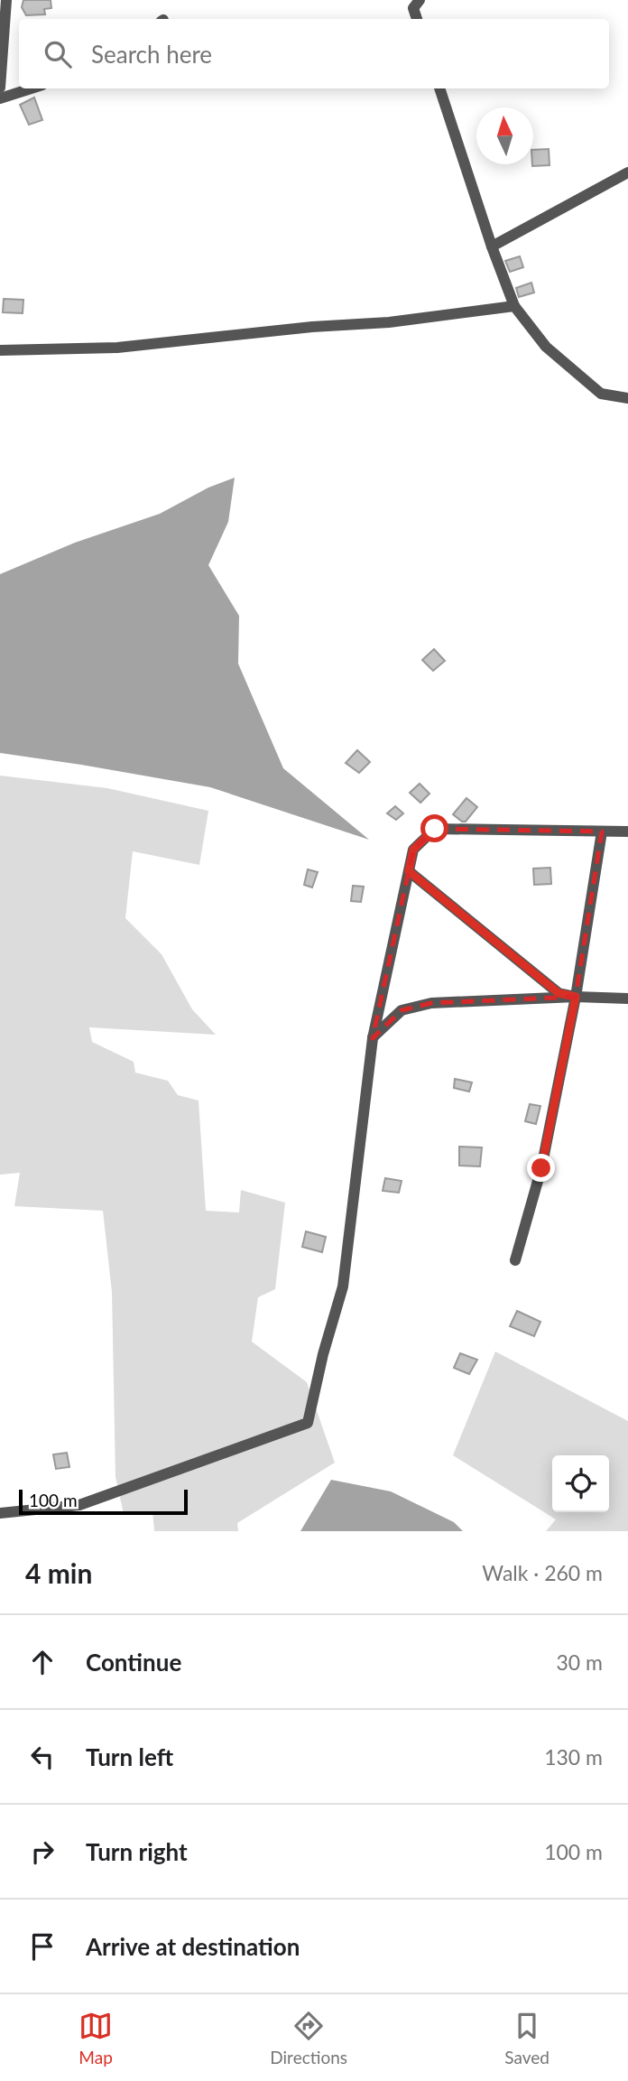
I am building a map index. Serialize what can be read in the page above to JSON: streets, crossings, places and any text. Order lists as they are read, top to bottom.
{
  "scale_bar": "100 m",
  "north": "top",
  "page": {
    "search": "Search here",
    "scale": "100 m",
    "heading": ["4 min", "Walk · 260 m"],
    "list": [
      ["Continue", "30 m"],
      ["Turn left", "130 m"],
      ["Turn right", "100 m"],
      "Arrive at destination"
    ],
    "nav": ["Map", "Directions", "Saved"]
  }
}
